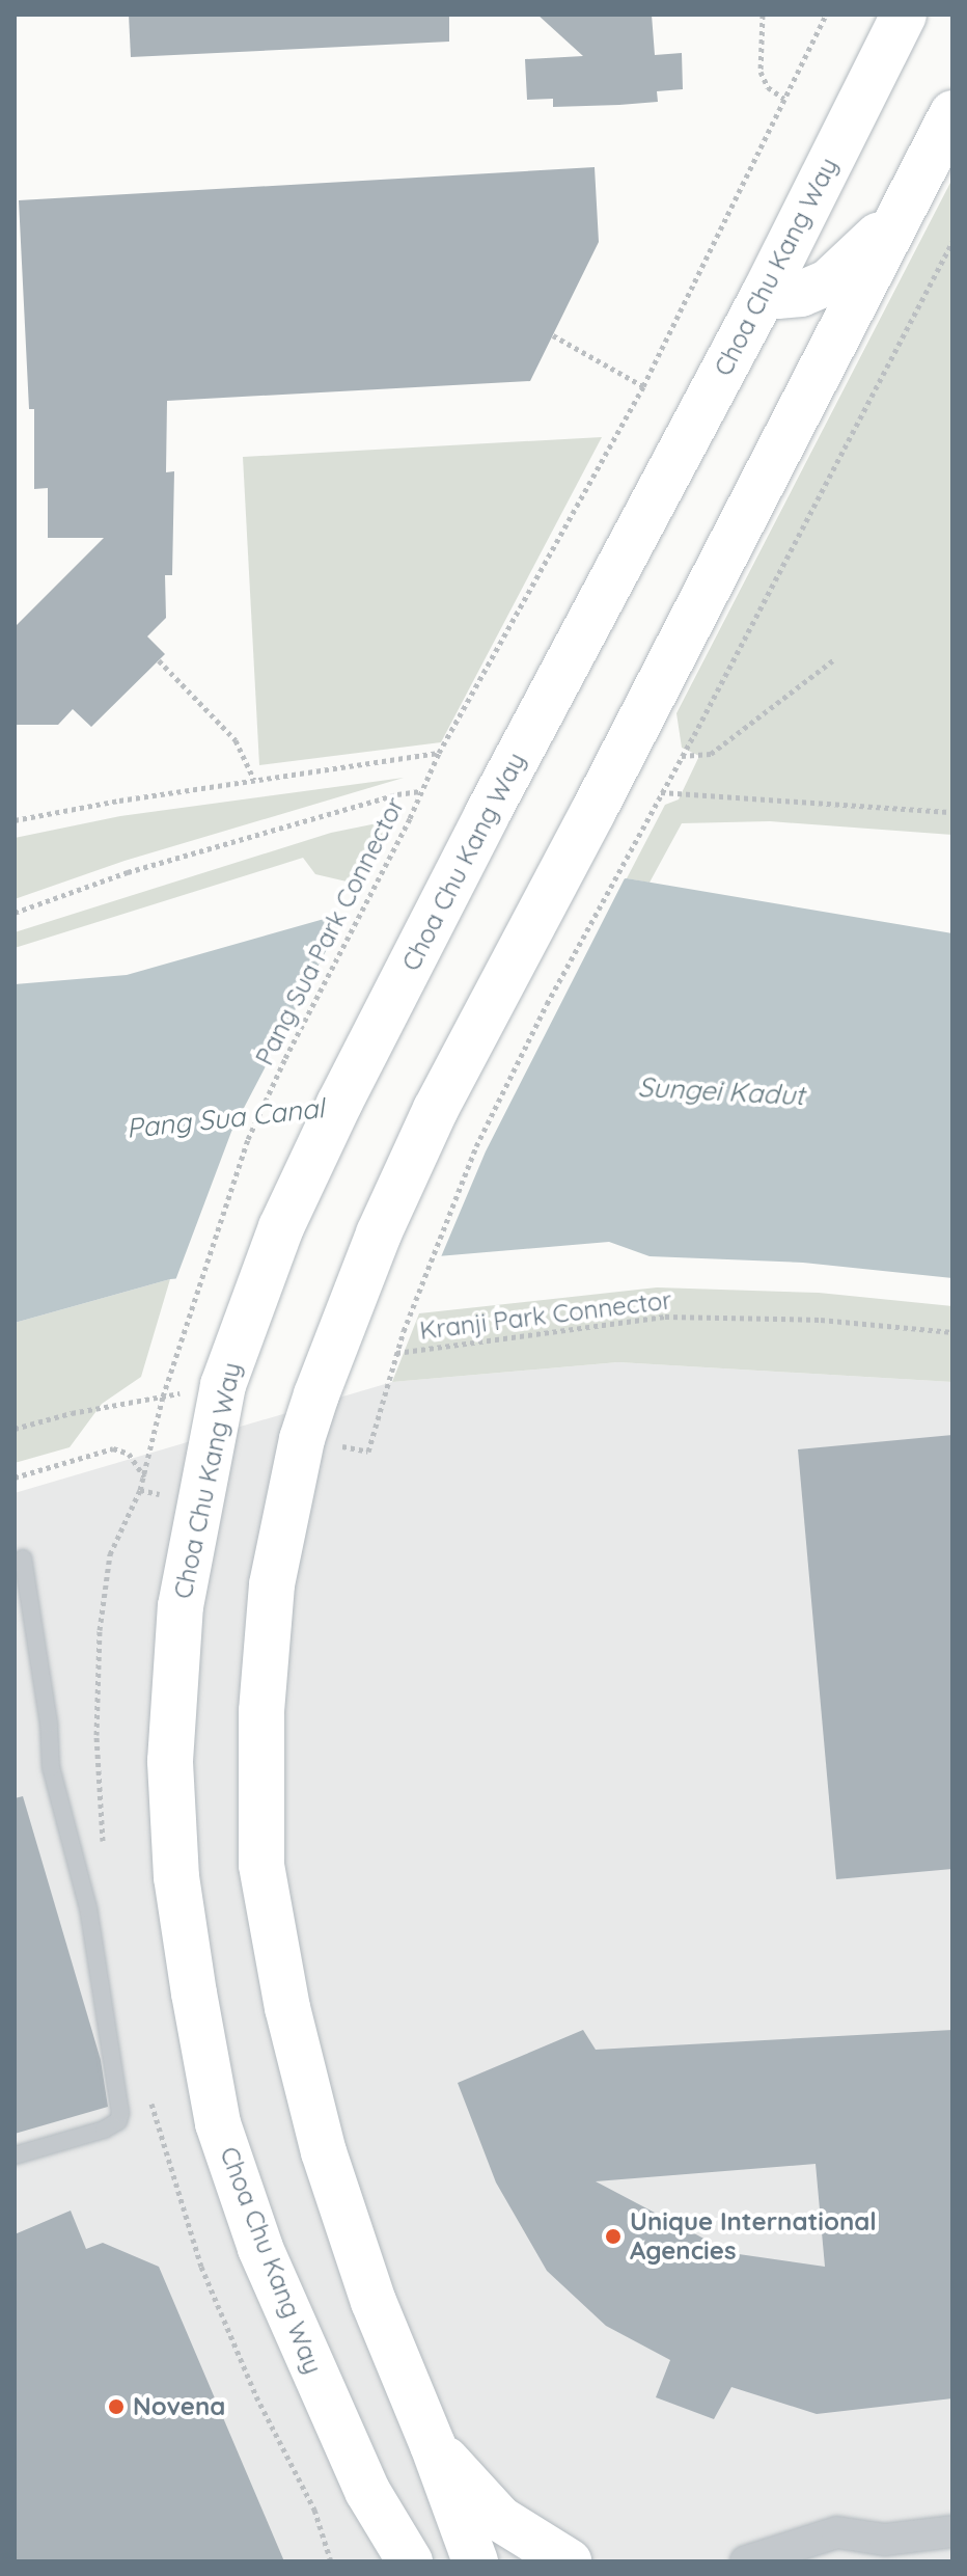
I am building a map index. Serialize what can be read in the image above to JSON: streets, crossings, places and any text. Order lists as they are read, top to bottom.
{
  "streets": {
    "main road": ["Choa Chu Kang Way"],
    "path": ["Pang Sua Park Connector", "Kranji Park Connector"]
  },
  "water": ["Sungei Kadut", "Pang Sua Canal"],
  "places": ["Unique International Agencies", "Novena"]
}
